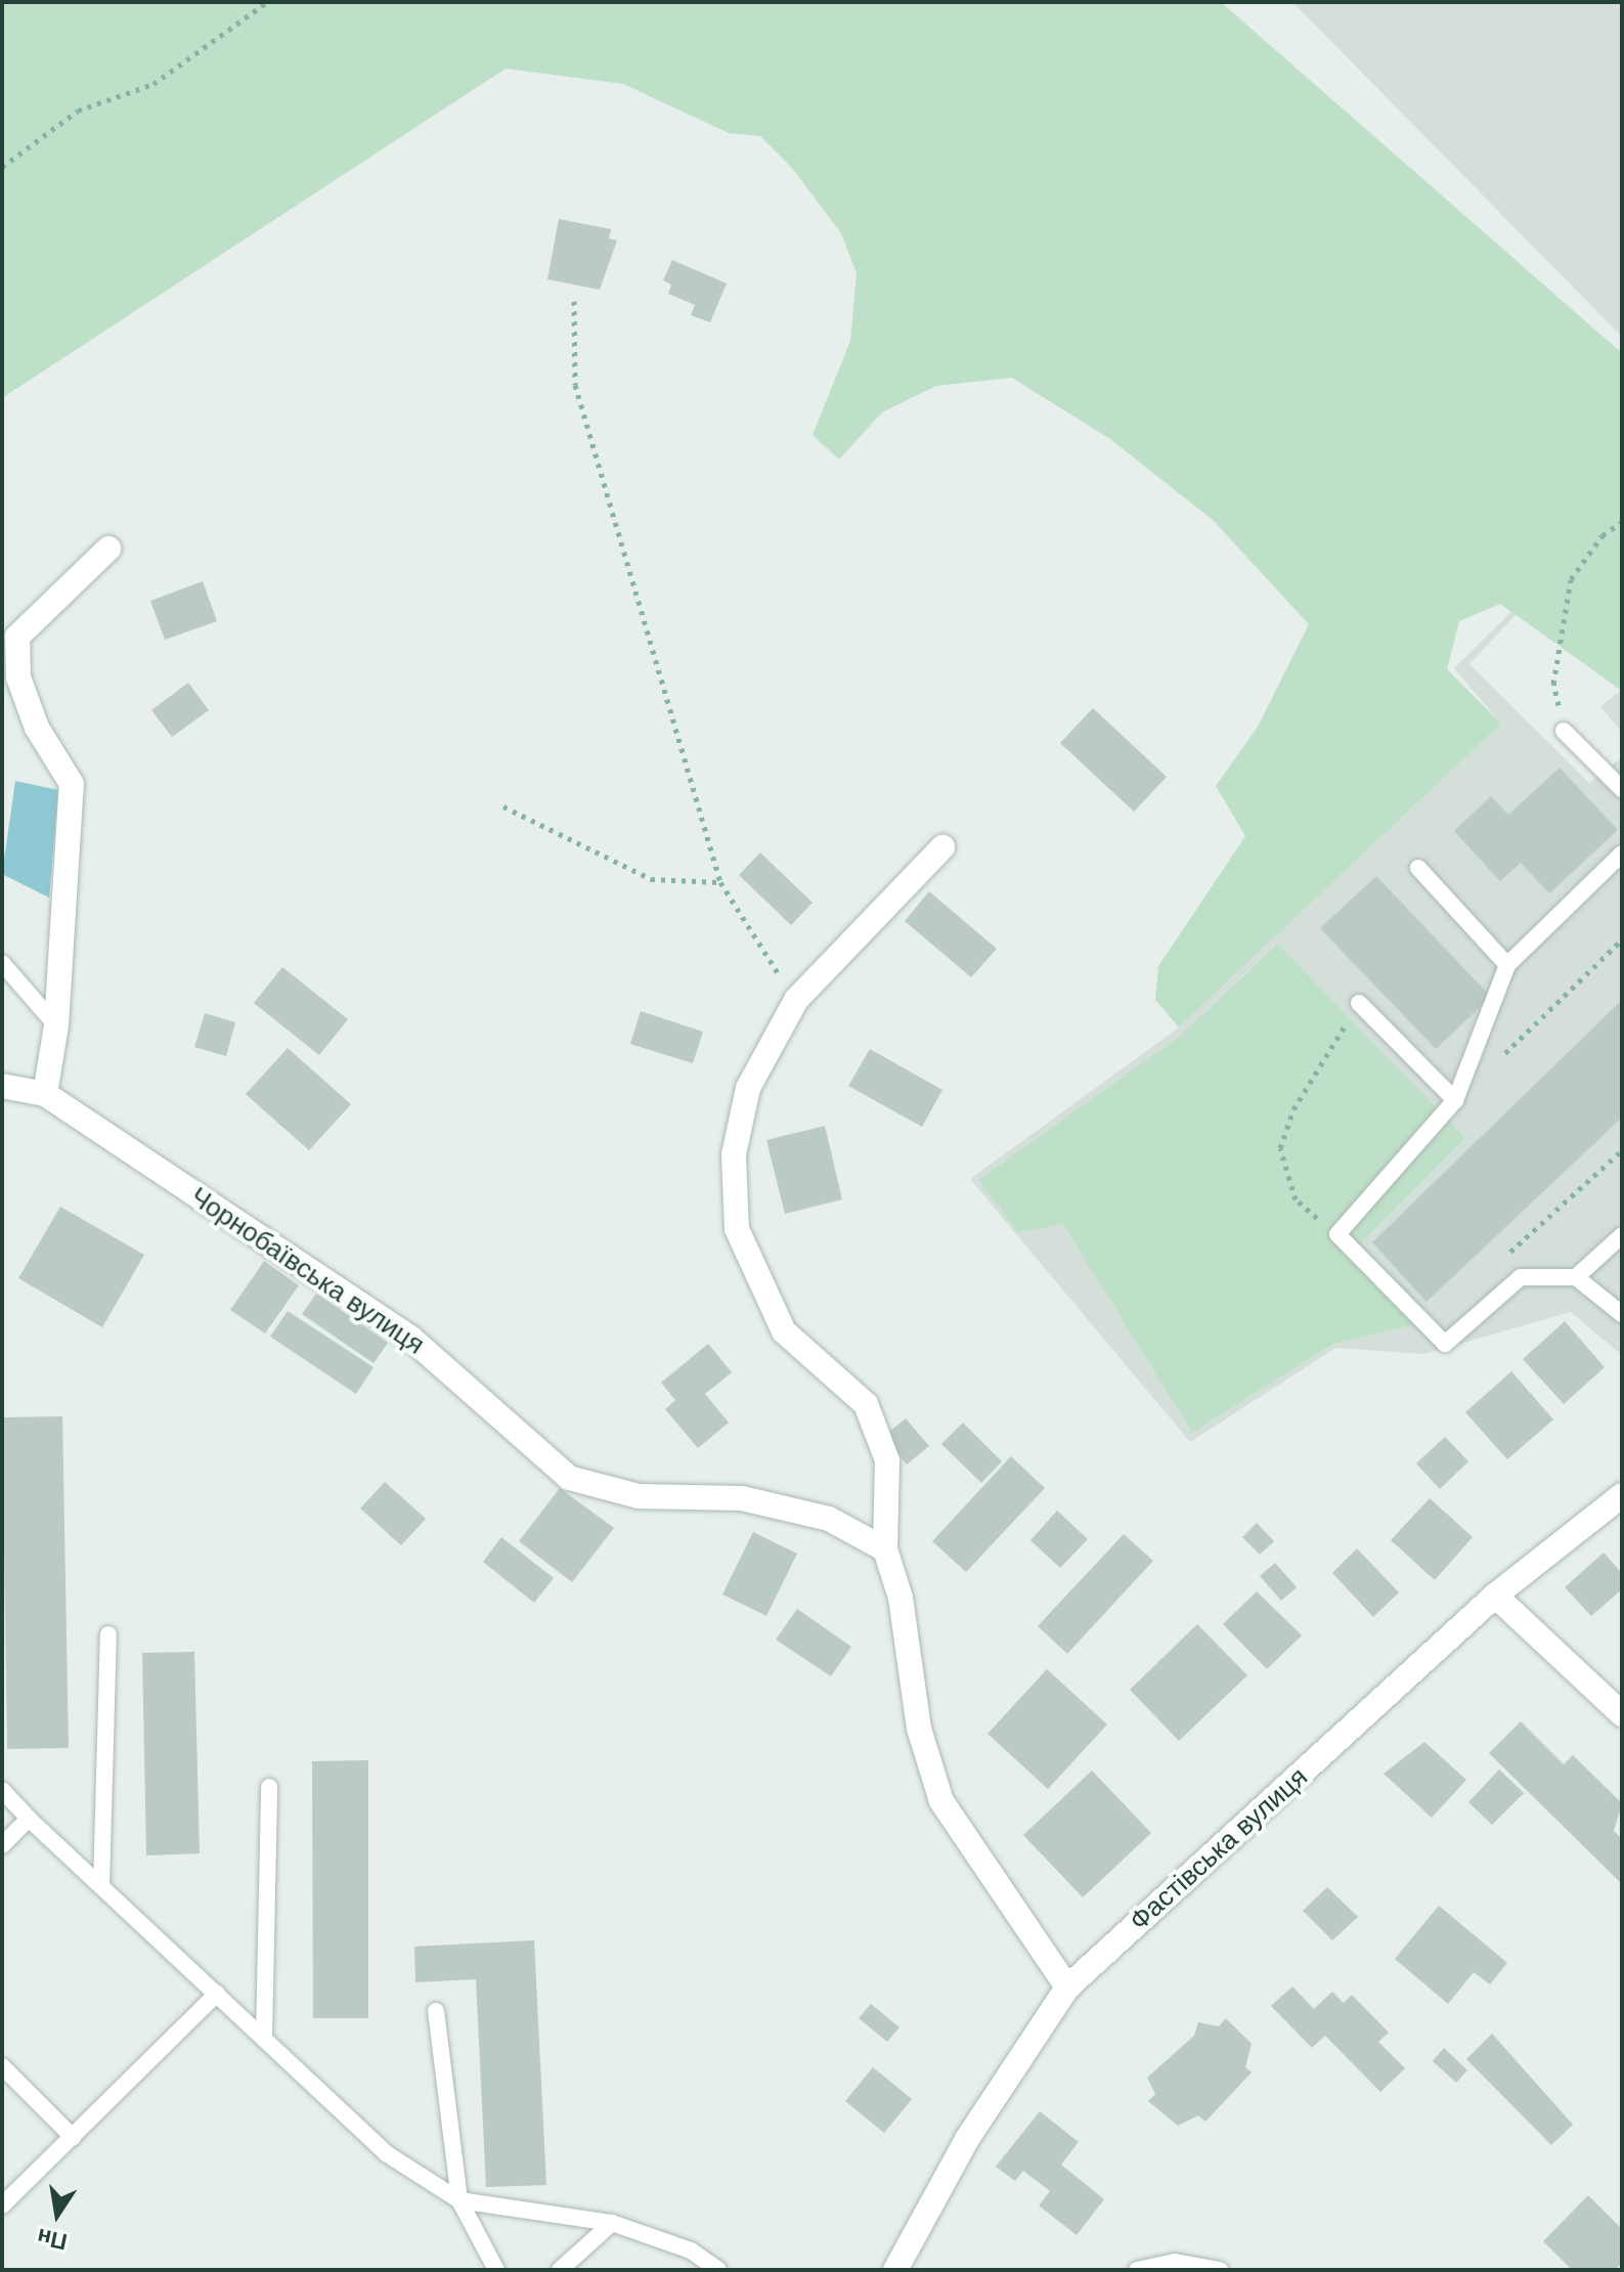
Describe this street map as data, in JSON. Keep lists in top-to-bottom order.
{
  "streets": {
    "street": ["Чорнобаївська вулиця", "Фастівська вулиця"]
  },
  "north": "bottom"
}
